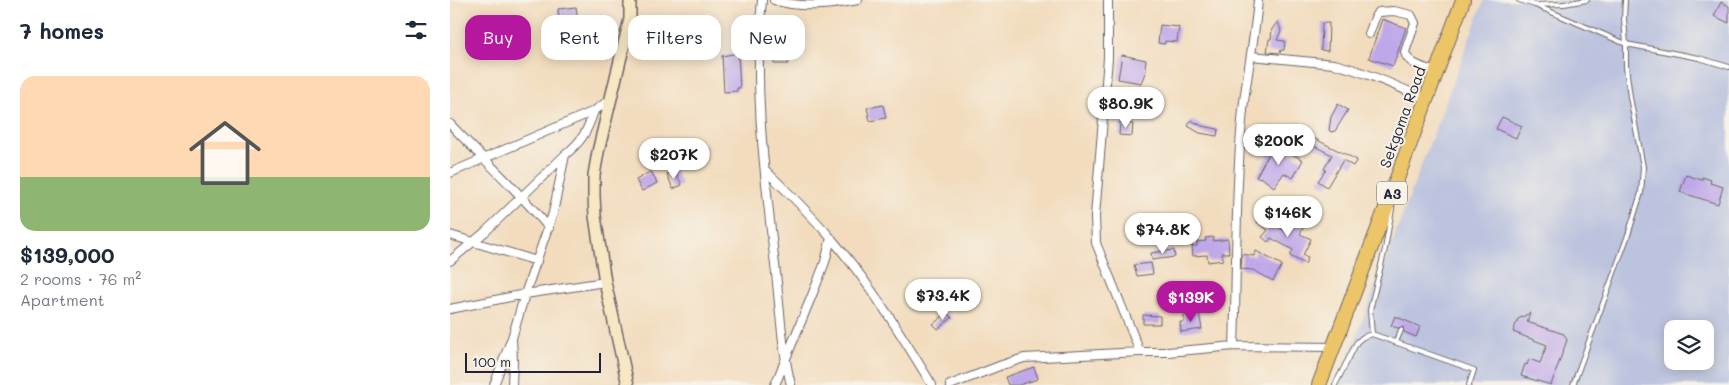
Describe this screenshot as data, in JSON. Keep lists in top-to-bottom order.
{
  "streets": {
    "highway": ["Sekgoma Road", "A3"]
  },
  "scale_bar": "100 m",
  "page": {
    "heading": "7 homes",
    "chip": [
      "Buy",
      "Rent",
      "Filters",
      "New"
    ],
    "list": [
      {
        "name": "$139,000",
        "note": "2 rooms · 76 m² · Apartment"
      }
    ],
    "price": [
      "$80.9K",
      "$200K",
      "$207K",
      "$146K",
      "$74.8K",
      "$73.4K",
      "$139K"
    ],
    "scale": "100 m"
  }
}
